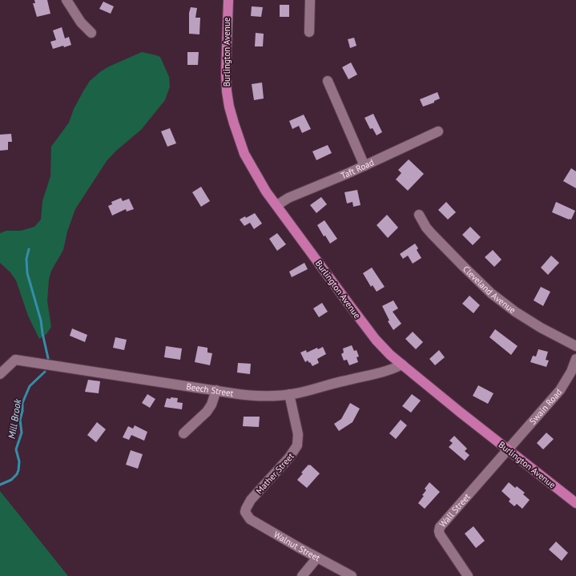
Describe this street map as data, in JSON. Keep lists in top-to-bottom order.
{
  "streets": {
    "main road": ["Burlington Avenue"],
    "street": [
      "Taft Road",
      "Cleveland Avenue",
      "Beech Street",
      "Swain Road",
      "Mather Street",
      "Wall Street",
      "Walnut Street"
    ]
  },
  "crossings": [
    ["Burlington Avenue", "Taft Road"],
    ["Burlington Avenue", "Beech Street"],
    ["Burlington Avenue", "Swain Road"],
    ["Burlington Avenue", "Wall Street"],
    ["Beech Street", "Mather Street"],
    ["Swain Road", "Wall Street"],
    ["Mather Street", "Walnut Street"]
  ],
  "water": ["Mill Brook"]
}
